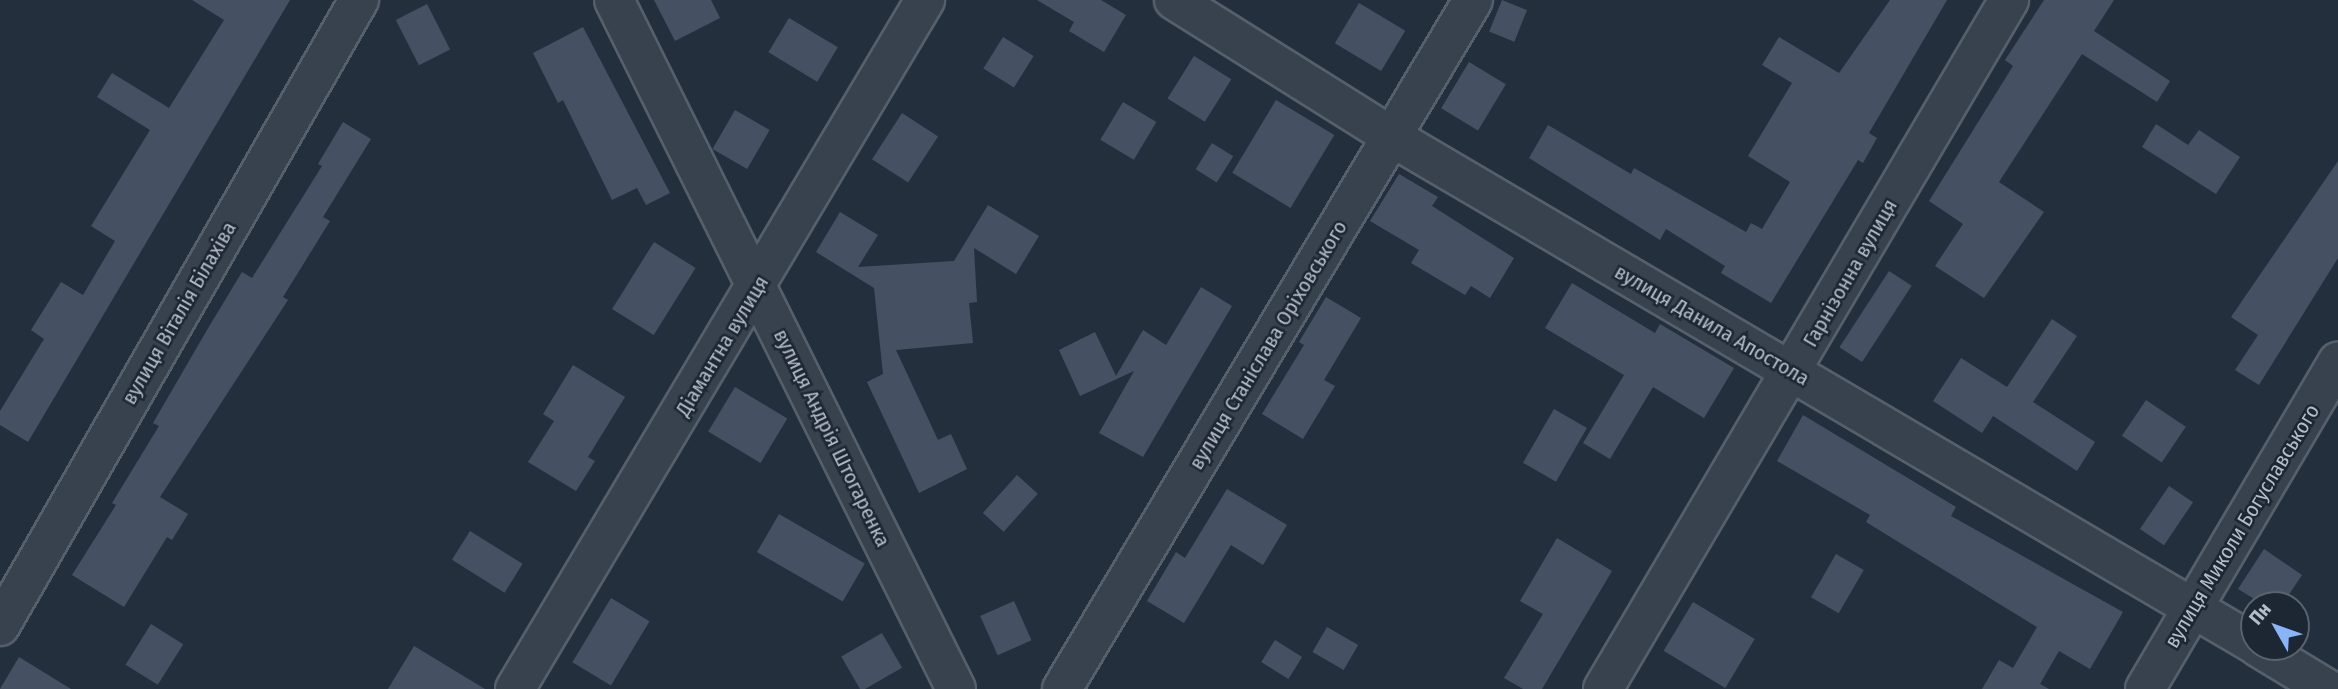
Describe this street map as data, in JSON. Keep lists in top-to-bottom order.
{
  "streets": {
    "street": [
      "Гарнізонна вулиця",
      "вулиця Віталія Білахіва",
      "вулиця Данила Апостола",
      "вулиця Станіслава Оріховського",
      "Діамантна вулиця",
      "вулиця Андрія Штогаренка",
      "вулиця Миколи Богуславського"
    ]
  },
  "crossings": [
    ["Гарнізонна вулиця", "вулиця Данила Апостола"],
    ["вулиця Данила Апостола", "вулиця Станіслава Оріховського"],
    ["вулиця Данила Апостола", "вулиця Миколи Богуславського"],
    ["Діамантна вулиця", "вулиця Андрія Штогаренка"]
  ],
  "north": "top left"
}
